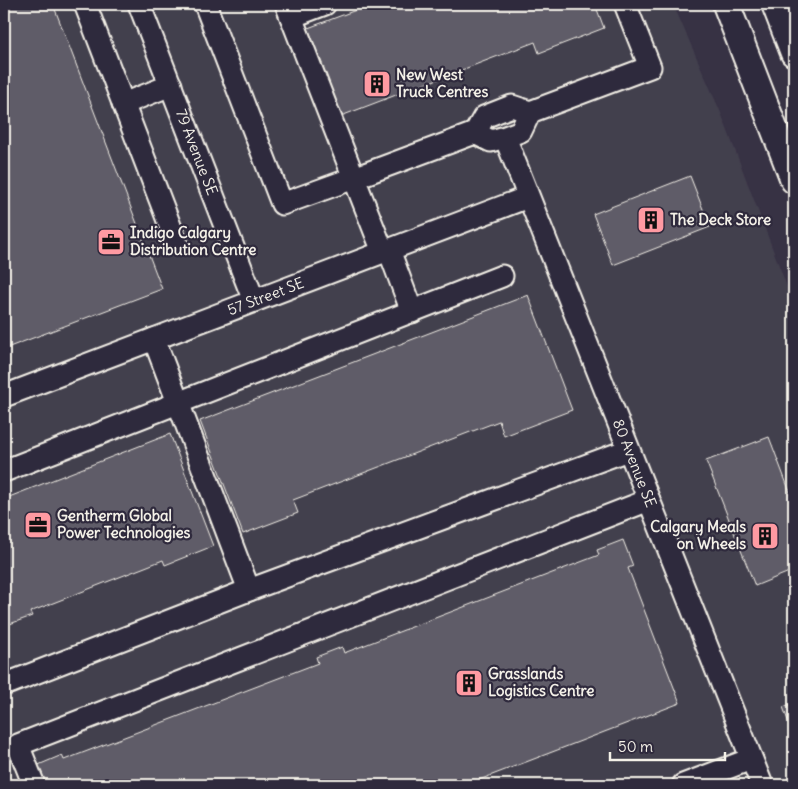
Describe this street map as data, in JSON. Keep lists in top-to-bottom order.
{
  "streets": {
    "street": ["79 Avenue SE", "57 Street SE", "80 Avenue SE"]
  },
  "crossings": [
    ["79 Avenue SE", "57 Street SE"],
    ["57 Street SE", "80 Avenue SE"]
  ],
  "places": {
    "building": [
      "New West Truck Centres",
      "The Deck Store",
      "Calgary Meals on Wheels",
      "Grasslands Logistics Centre"
    ],
    "office": ["Indigo Calgary Distribution Centre", "Gentherm Global Power Technologies"]
  },
  "scale_bar": "50 m"
}
